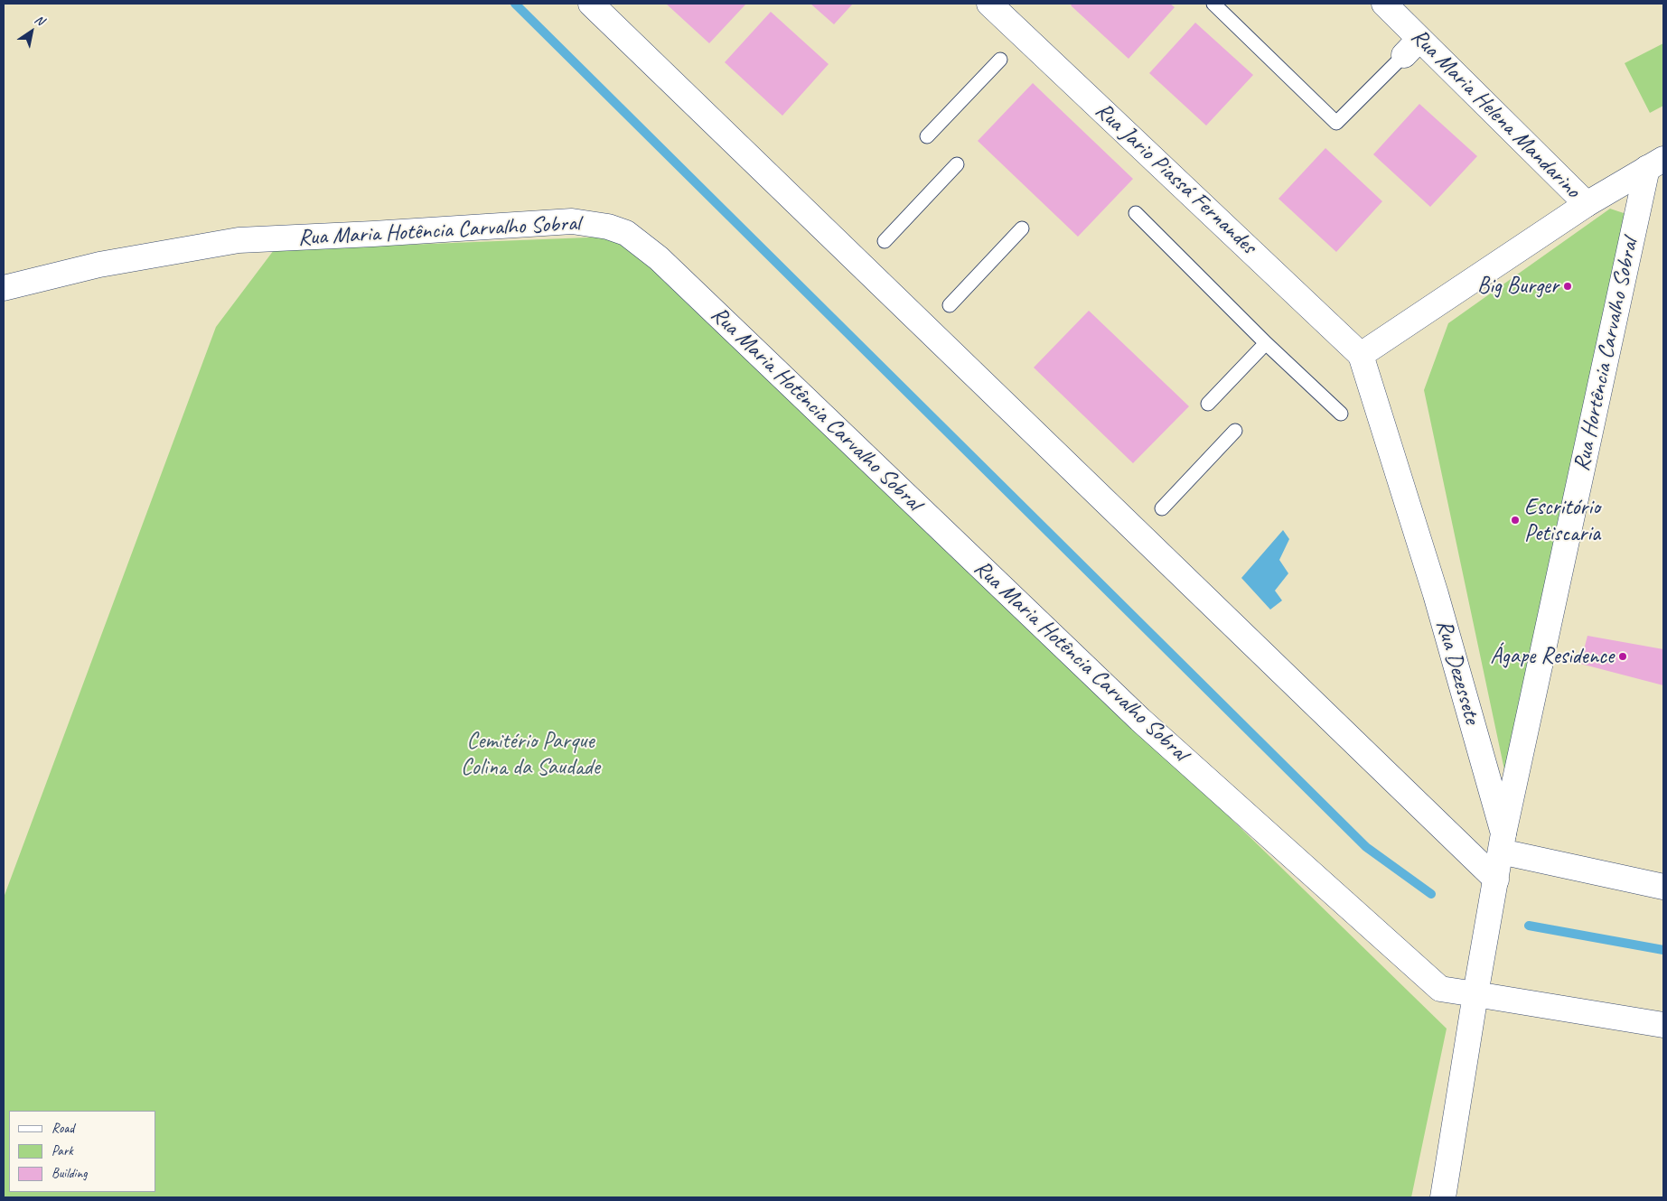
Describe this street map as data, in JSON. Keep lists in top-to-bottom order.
{
  "streets": {
    "street": [
      "Rua Maria Helena Mandarino",
      "Rua Jario Piassá Fernandes",
      "Rua Maria Hotência Carvalho Sobral",
      "Rua Hortência Carvalho Sobral",
      "Rua Dezessete"
    ]
  },
  "crossings": [
    ["Rua Jario Piassá Fernandes", "Rua Dezessete"],
    ["Rua Maria Hotência Carvalho Sobral", "Rua Dezessete"],
    ["Rua Hortência Carvalho Sobral", "Rua Dezessete"]
  ],
  "parks": ["Cemitério Parque Colina da Saudade"],
  "places": ["Big Burger", "Escritório Petiscaria", "Ágape Residence"],
  "legend": ["Road", "Park", "Building"],
  "north": "top right"
}
